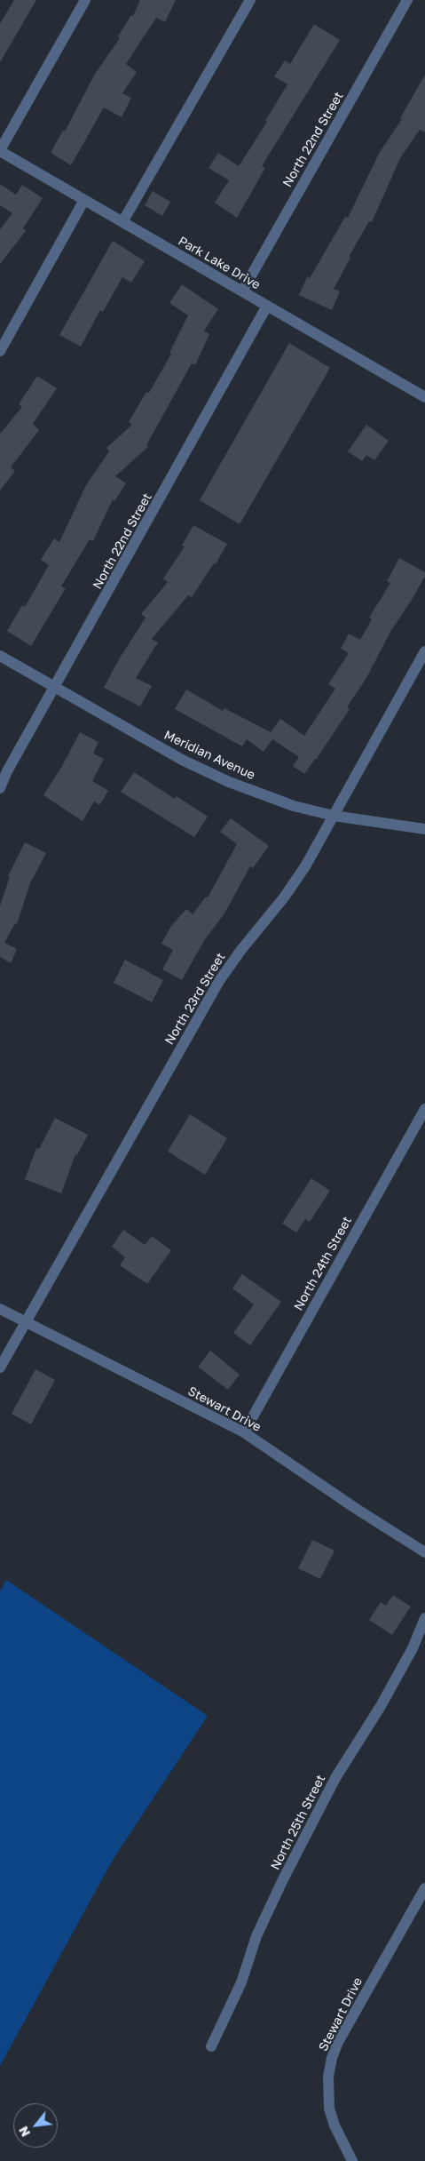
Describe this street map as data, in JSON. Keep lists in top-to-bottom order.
{
  "streets": {
    "street": [
      "North 22nd Street",
      "Park Lake Drive",
      "Meridian Avenue",
      "North 23rd Street",
      "North 24th Street",
      "Stewart Drive",
      "North 25th Street"
    ]
  },
  "crossings": [
    ["North 22nd Street", "Park Lake Drive"],
    ["North 22nd Street", "Meridian Avenue"],
    ["Meridian Avenue", "North 23rd Street"],
    ["North 23rd Street", "Stewart Drive"],
    ["North 24th Street", "Stewart Drive"]
  ],
  "north": "bottom left"
}
